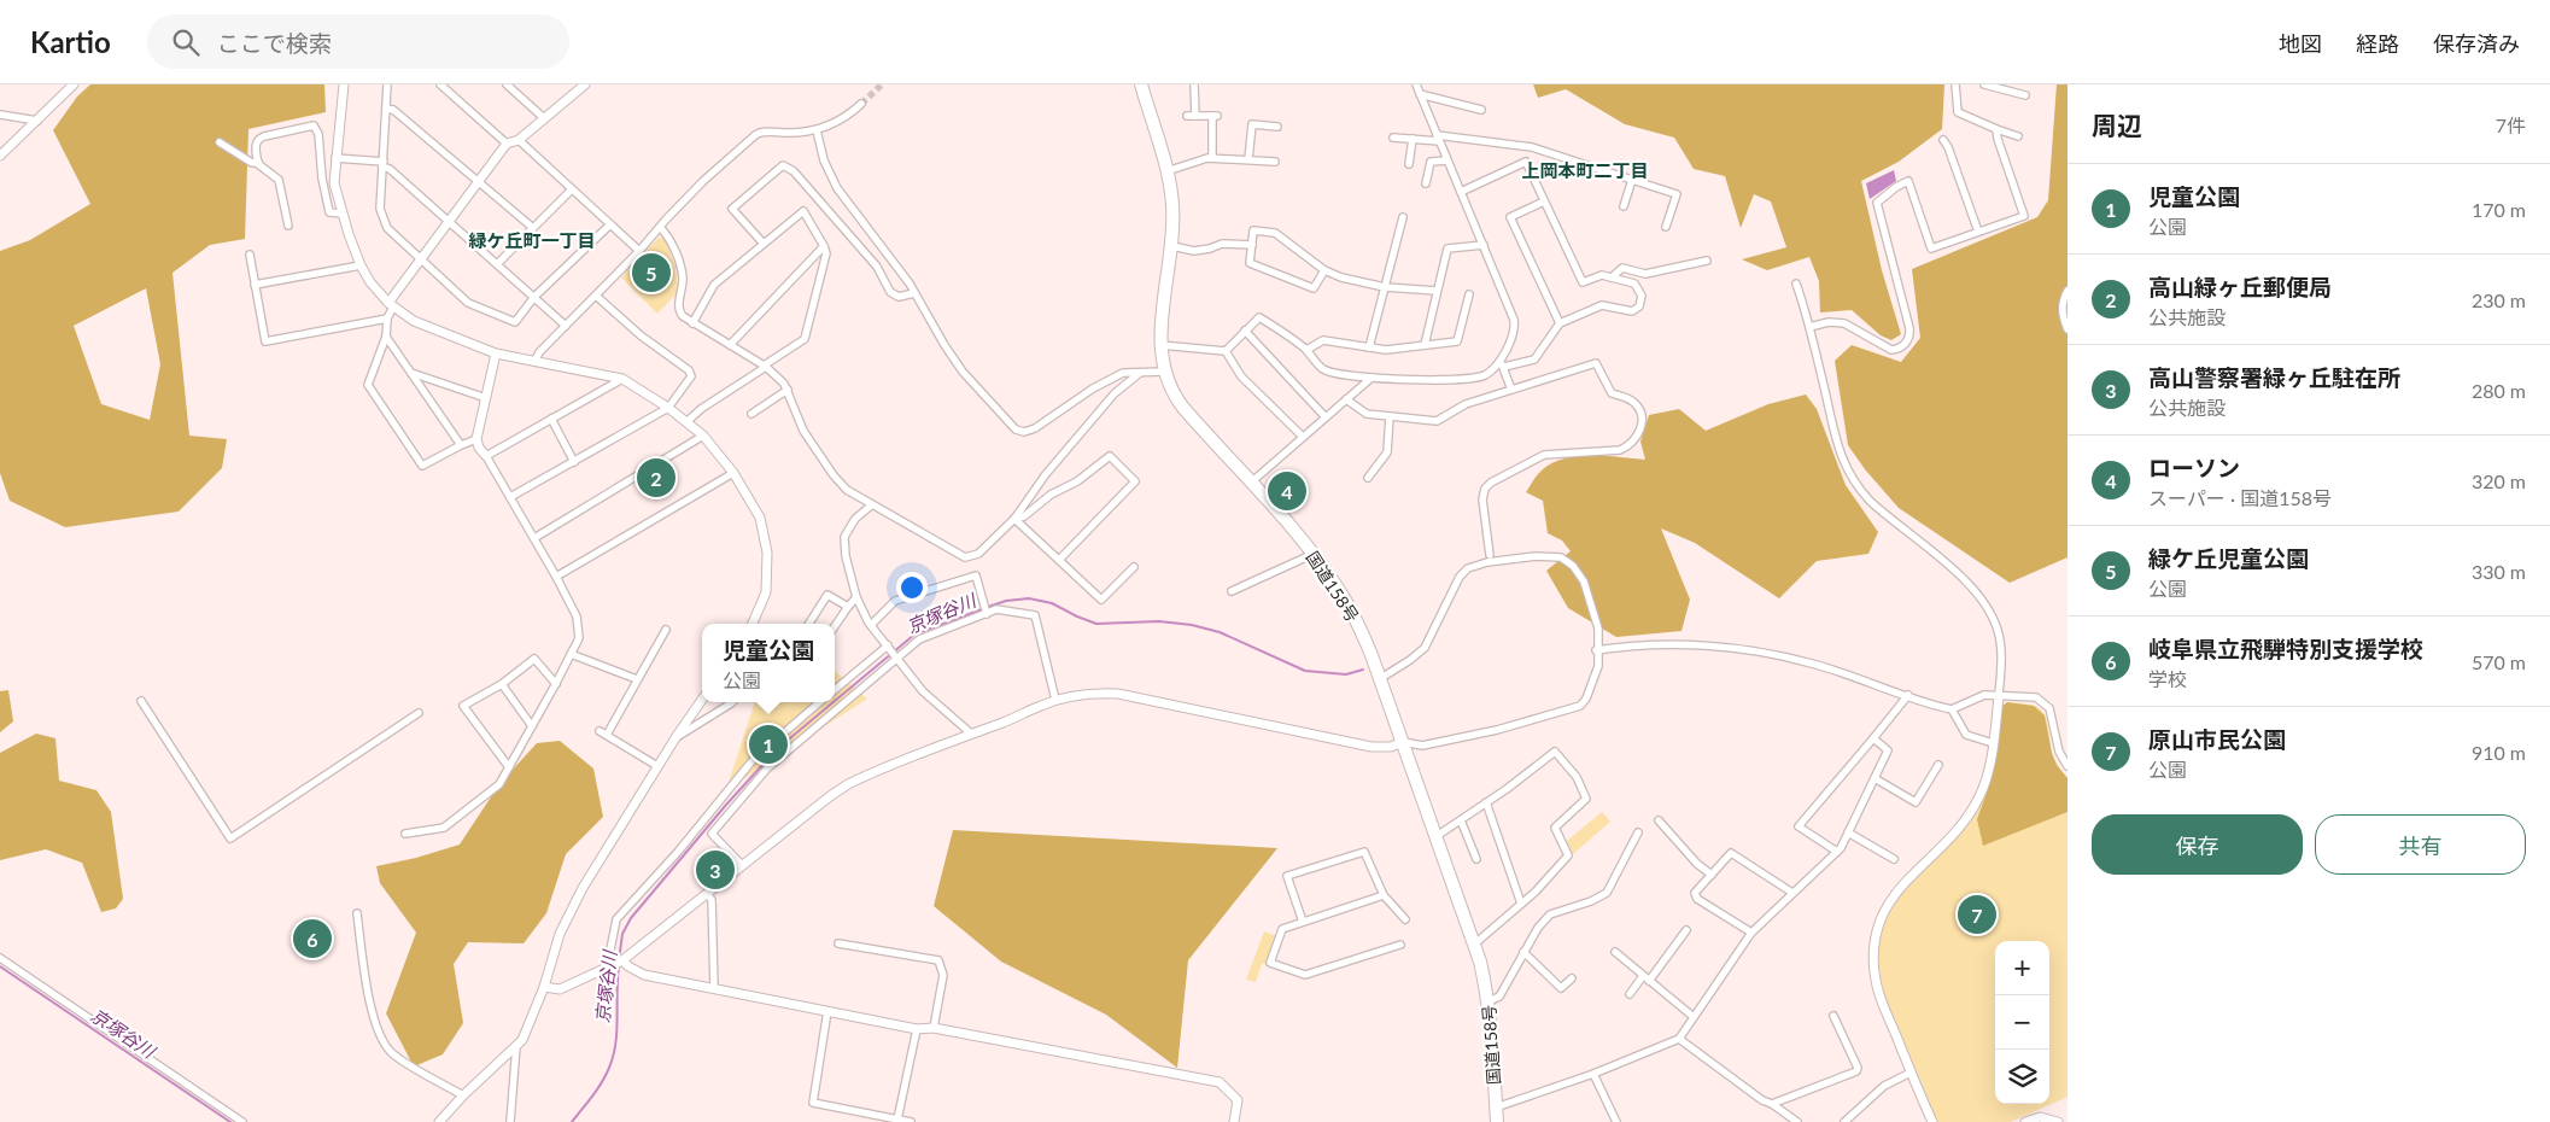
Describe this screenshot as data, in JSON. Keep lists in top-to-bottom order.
{
  "streets": {
    "highway": ["国道158号"]
  },
  "districts": ["上岡本町二丁目", "緑ケ丘町一丁目"],
  "water": ["京塚谷川"],
  "page": {
    "header": "Kartio",
    "search": "ここで検索",
    "nav": ["地図", "経路", "保存済み"],
    "heading": ["周辺", "7件"],
    "list": [
      {
        "mark": "1",
        "name": "児童公園",
        "note": "公園",
        "value": "170 m"
      },
      {
        "mark": "2",
        "name": "高山緑ヶ丘郵便局",
        "note": "公共施設",
        "value": "230 m"
      },
      {
        "mark": "3",
        "name": "高山警察署緑ヶ丘駐在所",
        "note": "公共施設",
        "value": "280 m"
      },
      {
        "mark": "4",
        "name": "ローソン",
        "note": "スーパー · 国道158号",
        "value": "320 m"
      },
      {
        "mark": "5",
        "name": "緑ケ丘児童公園",
        "note": "公園",
        "value": "330 m"
      },
      {
        "mark": "6",
        "name": "岐阜県立飛騨特別支援学校",
        "note": "学校",
        "value": "570 m"
      },
      {
        "mark": "7",
        "name": "原山市民公園",
        "note": "公園",
        "value": "910 m"
      }
    ],
    "pins": [
      "5",
      "2",
      "4",
      "1",
      "3",
      "7",
      "6"
    ],
    "popup": ["児童公園", "公園"],
    "buttons": ["保存", "共有"],
    "map_buttons": ["+", "−"]
  }
}
